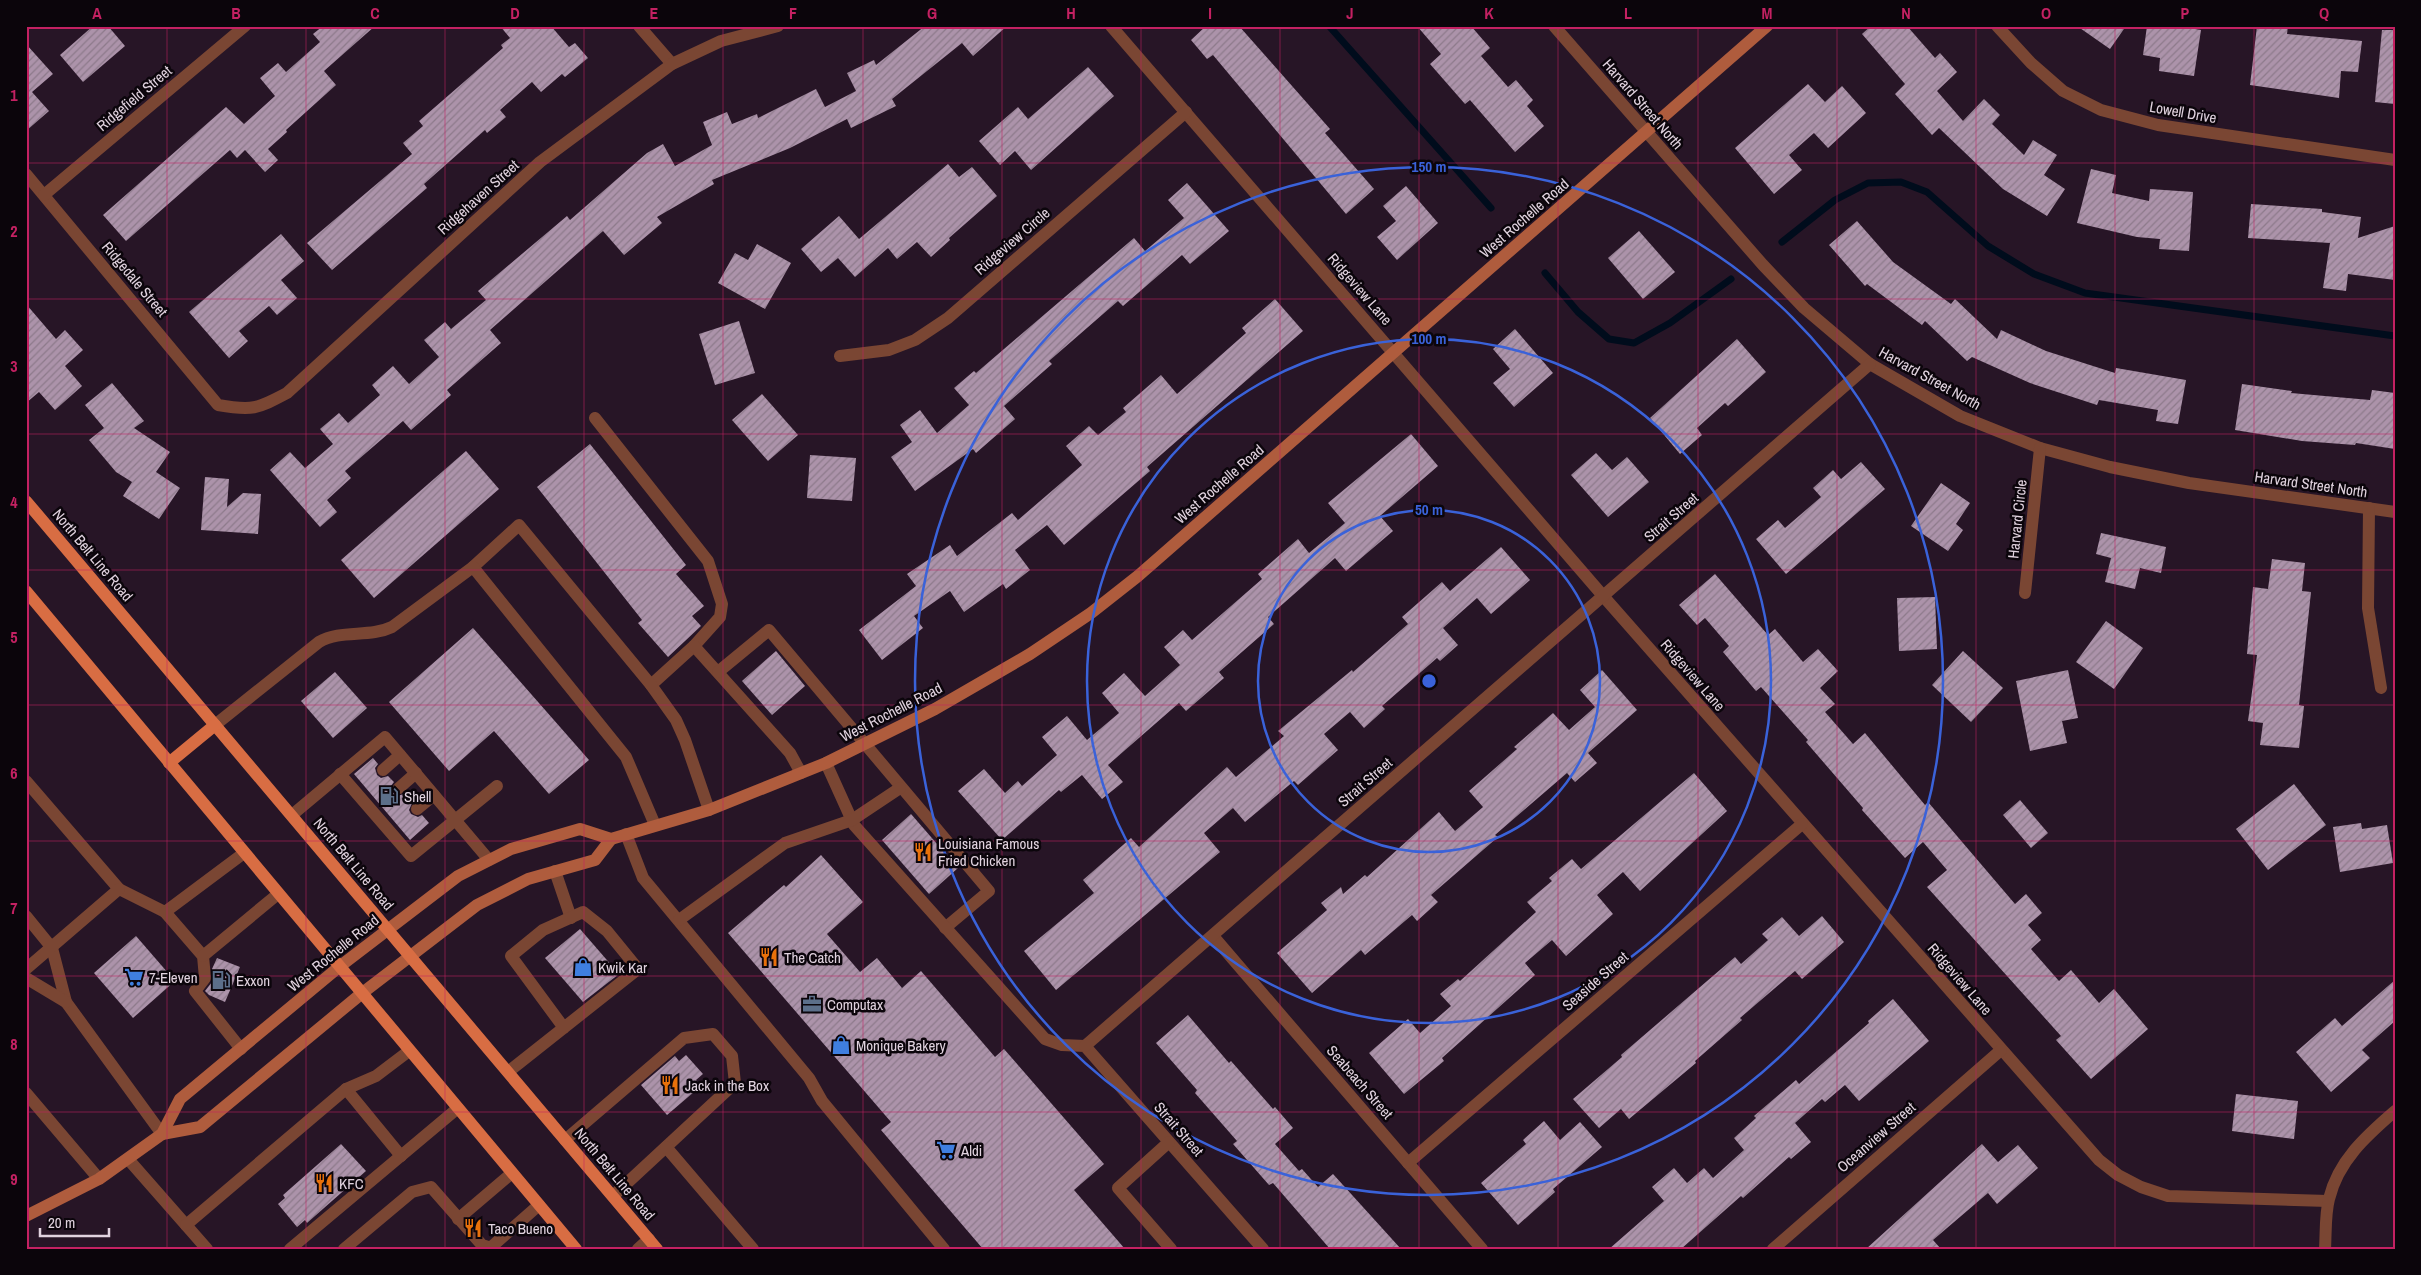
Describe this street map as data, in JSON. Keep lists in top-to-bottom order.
{
  "streets": {
    "main road": ["North Belt Line Road"],
    "street": [
      "Ridgefield Street",
      "Harvard Street North",
      "Lowell Drive",
      "Ridgehaven Street",
      "West Rochelle Road",
      "Ridgeview Circle",
      "Ridgedale Street",
      "Ridgeview Lane",
      "Strait Street",
      "Harvard Circle",
      "Seaside Street",
      "Seabeach Street",
      "Oceanview Street"
    ]
  },
  "crossings": [
    ["Ridgefield Street", "Ridgedale Street"],
    ["Harvard Street North", "West Rochelle Road"],
    ["Harvard Street North", "Strait Street"],
    ["Harvard Street North", "Harvard Circle"],
    ["Ridgehaven Street", "Ridgedale Street"],
    ["West Rochelle Road", "Ridgeview Lane"],
    ["West Rochelle Road", "North Belt Line Road"],
    ["Ridgeview Circle", "Ridgeview Lane"],
    ["Ridgeview Lane", "Strait Street"],
    ["Ridgeview Lane", "Seaside Street"],
    ["Ridgeview Lane", "Oceanview Street"],
    ["Strait Street", "Seabeach Street"],
    ["Seaside Street", "Seabeach Street"]
  ],
  "places": {
    "fuel station": ["Shell", "Exxon"],
    "restaurant": [
      "Louisiana Famous Fried Chicken",
      "The Catch",
      "Jack in the Box",
      "KFC",
      "Taco Bueno"
    ],
    "shop": ["Kwik Kar", "Monique Bakery"],
    "supermarket": ["7-Eleven", "Aldi"],
    "office": ["Computax"]
  },
  "scale_bar": "20 m",
  "grid": {
    "columns": [
      "A",
      "B",
      "C",
      "D",
      "E",
      "F",
      "G",
      "H",
      "I",
      "J",
      "K",
      "L",
      "M",
      "N",
      "O",
      "P",
      "Q"
    ],
    "rows": [
      "1",
      "2",
      "3",
      "4",
      "5",
      "6",
      "7",
      "8",
      "9"
    ]
  },
  "rings": ["150 m", "100 m", "50 m"]
}
